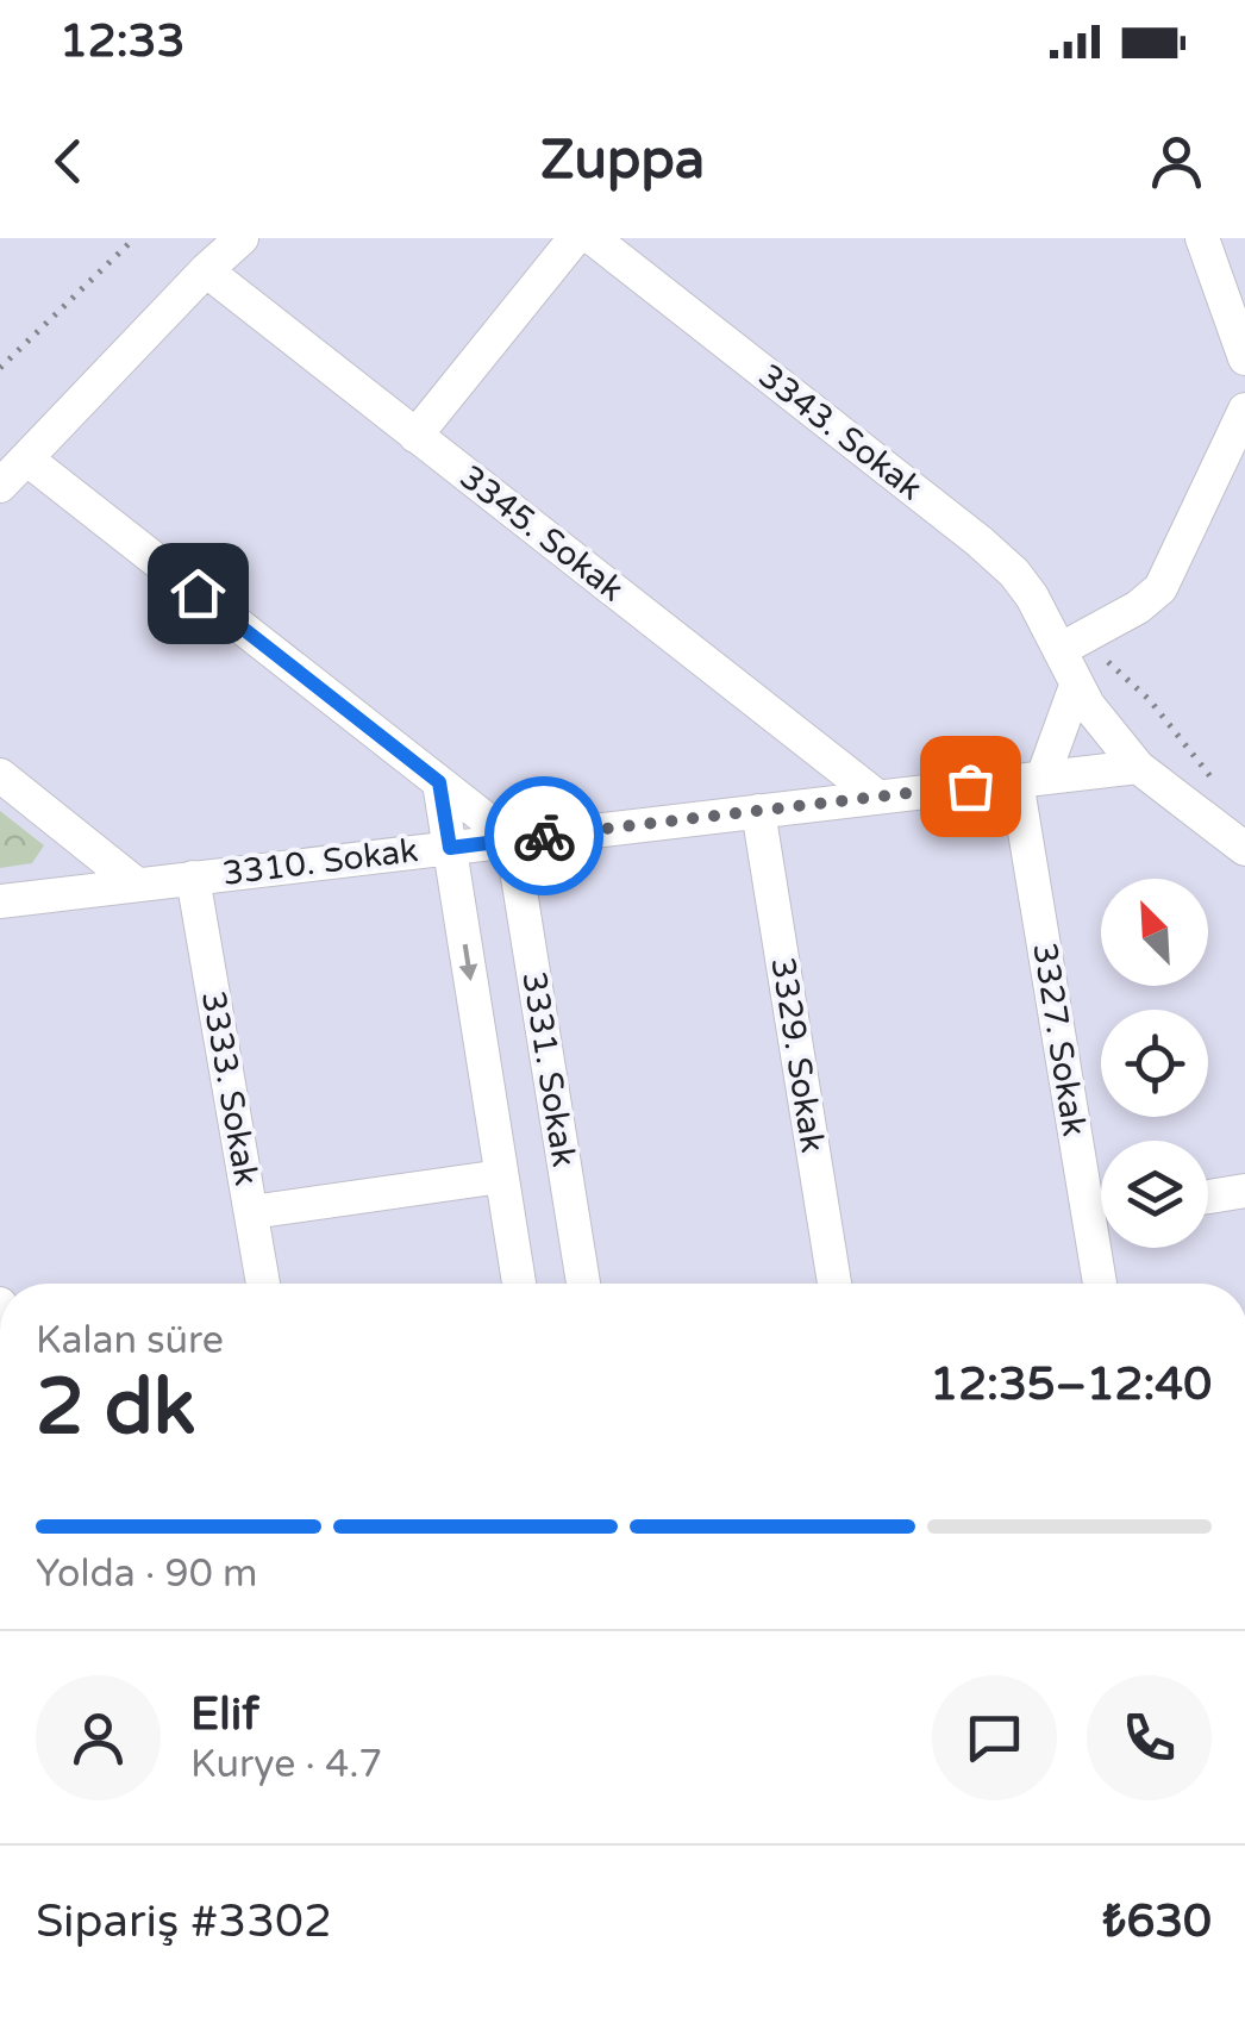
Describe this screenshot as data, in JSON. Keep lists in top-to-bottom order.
{
  "streets": {
    "street": [
      "3343. Sokak",
      "3345. Sokak",
      "3310. Sokak",
      "3327. Sokak",
      "3329. Sokak",
      "3331. Sokak",
      "3333. Sokak"
    ]
  },
  "crossings": [
    ["3343. Sokak", "3310. Sokak"],
    ["3345. Sokak", "3310. Sokak"],
    ["3310. Sokak", "3327. Sokak"],
    ["3310. Sokak", "3329. Sokak"],
    ["3310. Sokak", "3331. Sokak"],
    ["3310. Sokak", "3333. Sokak"]
  ],
  "north": "top left",
  "page": {
    "status": "12:33",
    "header": "Zuppa",
    "heading": ["2 dk", "Kalan süre", "12:35–12:40"],
    "panel": [
      "Elif",
      "Kurye · 4.7",
      "Sipariş #3302",
      "₺630"
    ],
    "bar": "Yolda · 90 m"
  }
}
